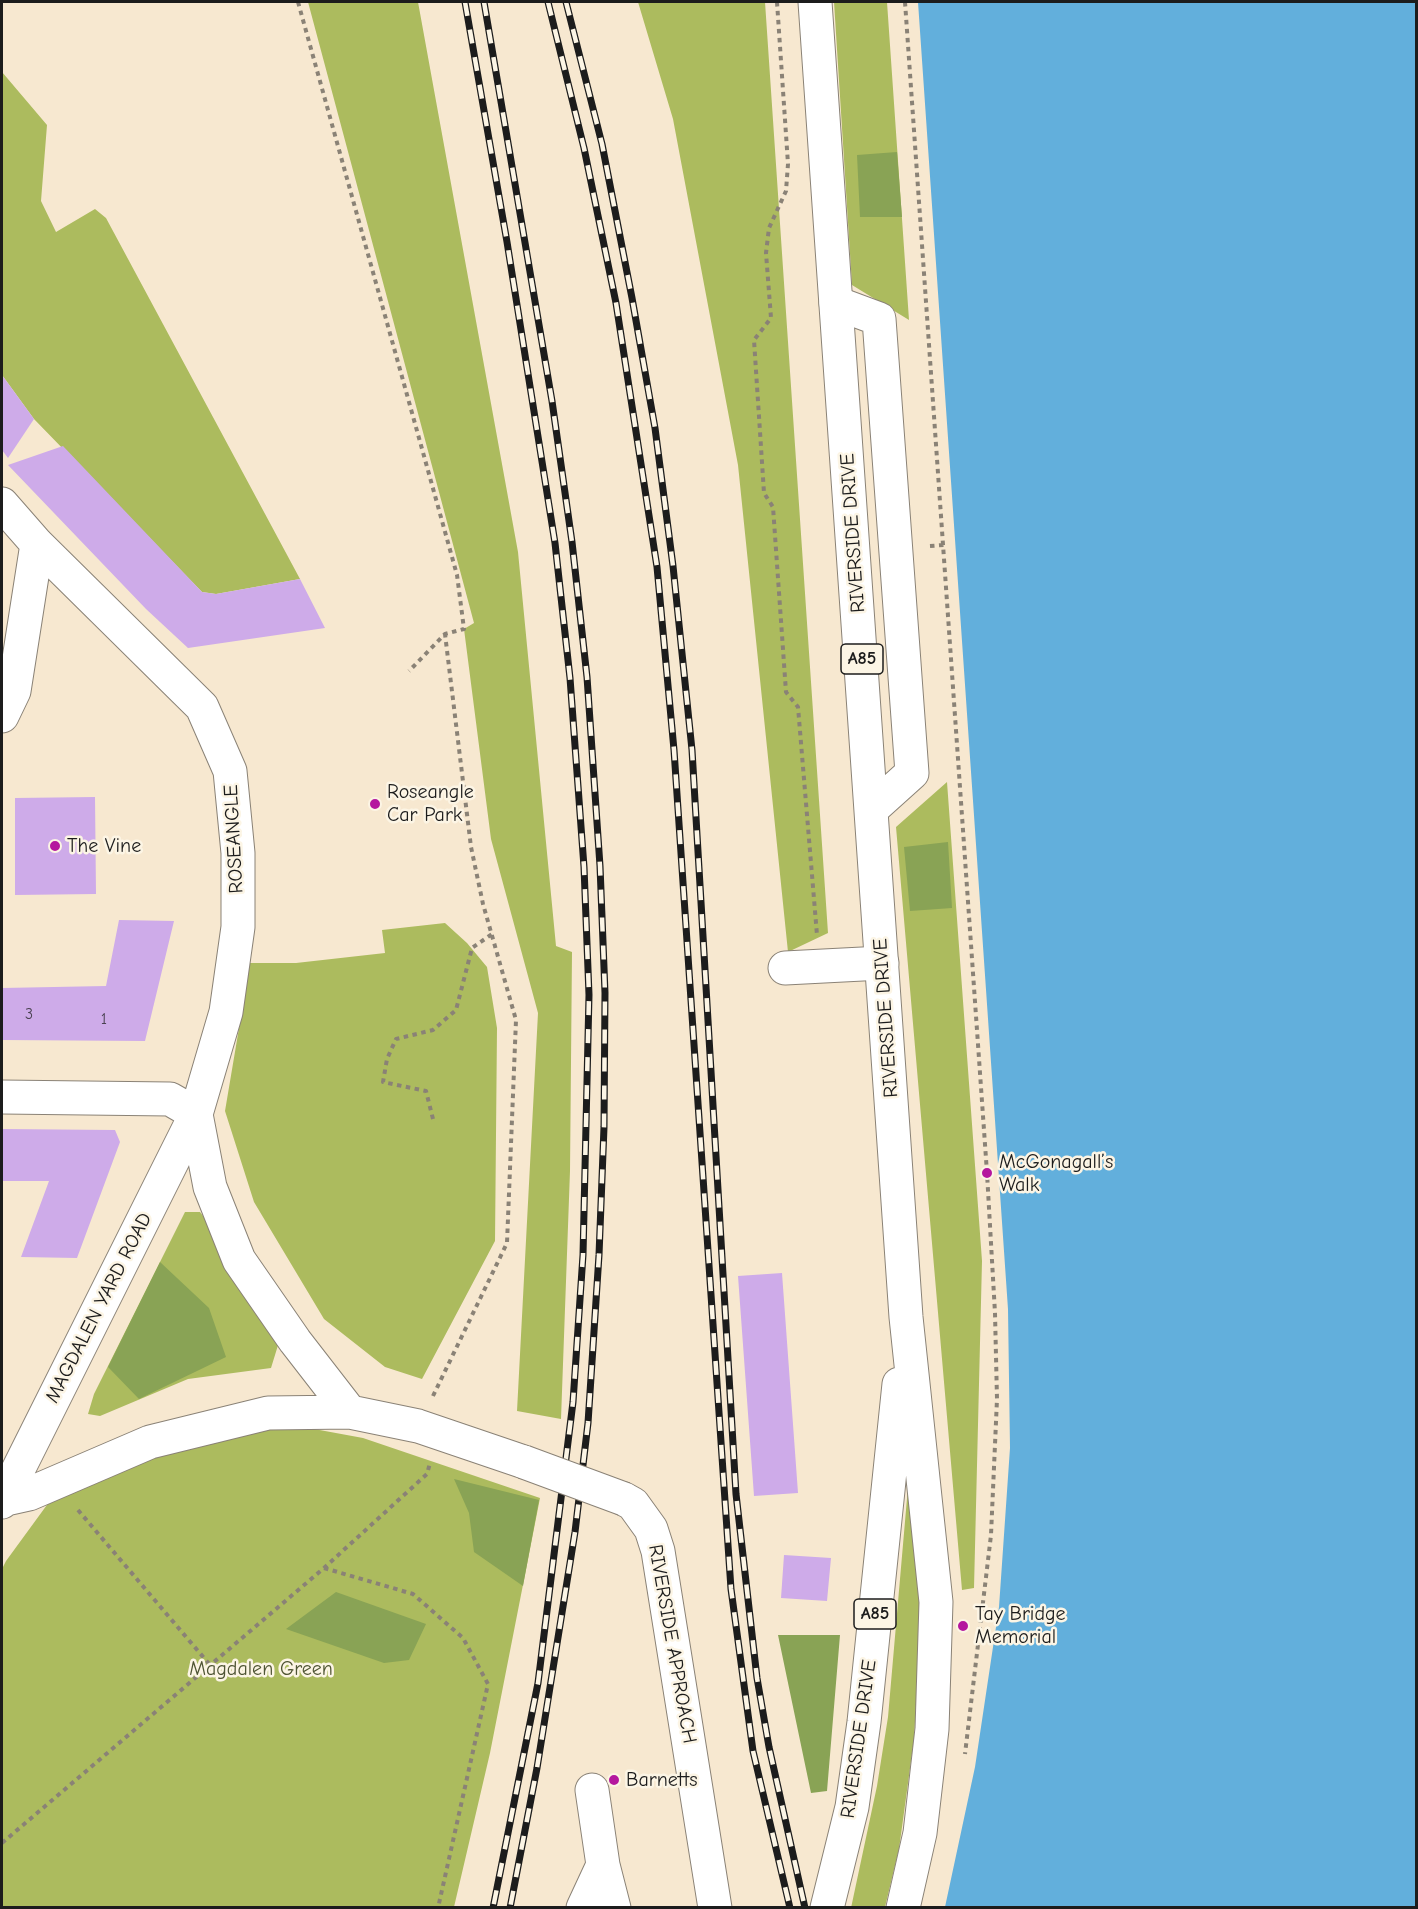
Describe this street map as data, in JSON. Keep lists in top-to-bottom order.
{
  "streets": {
    "street": [
      "RIVERSIDE DRIVE",
      "A85",
      "ROSEANGLE",
      "MAGDALEN YARD ROAD",
      "RIVERSIDE APPROACH"
    ]
  },
  "crossings": [
    ["ROSEANGLE", "MAGDALEN YARD ROAD"],
    ["MAGDALEN YARD ROAD", "RIVERSIDE APPROACH"]
  ],
  "parks": ["Magdalen Green"],
  "places": [
    "Roseangle Car Park",
    "The Vine",
    "McGonagall’s Walk",
    "Tay Bridge Memorial",
    "Barnetts"
  ],
  "house_numbers": ["3", "1"]
}
